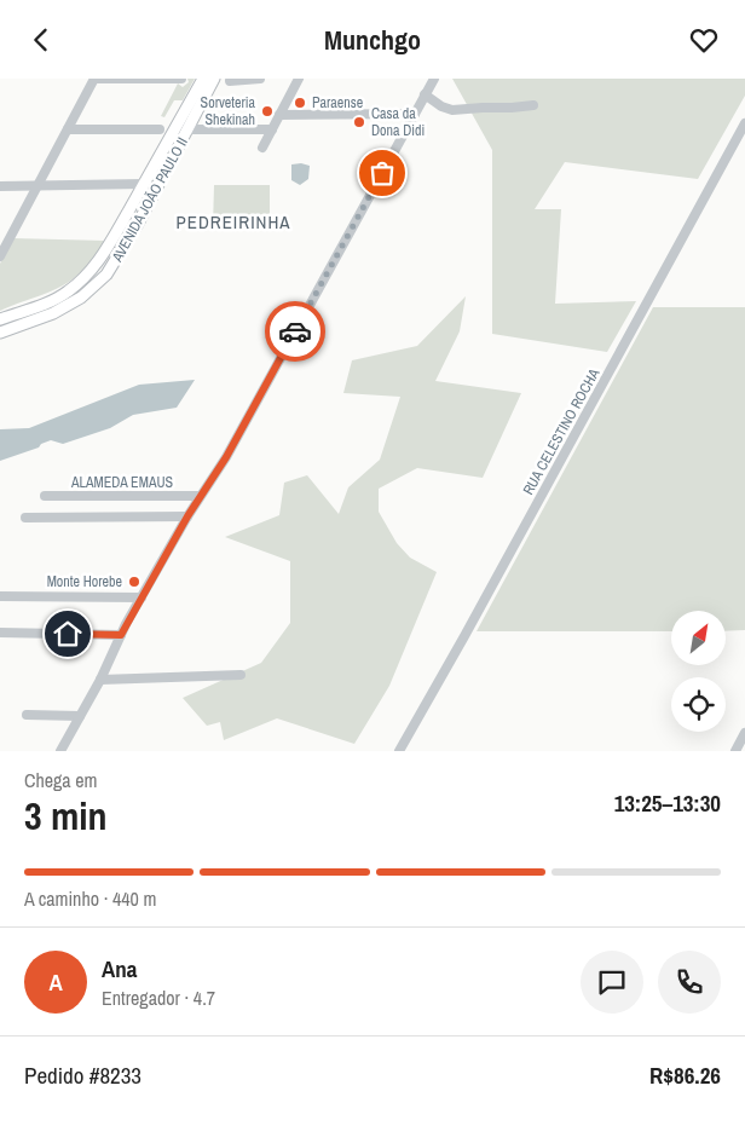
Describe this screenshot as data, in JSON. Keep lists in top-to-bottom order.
{
  "streets": {
    "main road": ["AVENIDA JOÃO PAULO II"],
    "street": ["RUA CELESTINO ROCHA", "ALAMEDA EMAUS"]
  },
  "districts": ["PEDREIRINHA"],
  "places": [
    "Paraense",
    "Sorveteria Shekinah",
    "Casa da Dona Didi",
    "Monte Horebe"
  ],
  "north": "top right",
  "page": {
    "header": "Munchgo",
    "heading": ["3 min", "Chega em", "13:25–13:30"],
    "panel": [
      "Ana",
      "Entregador · 4.7",
      "Pedido #8233",
      "R$86.26"
    ],
    "bar": "A caminho · 440 m",
    "round": "A"
  }
}
